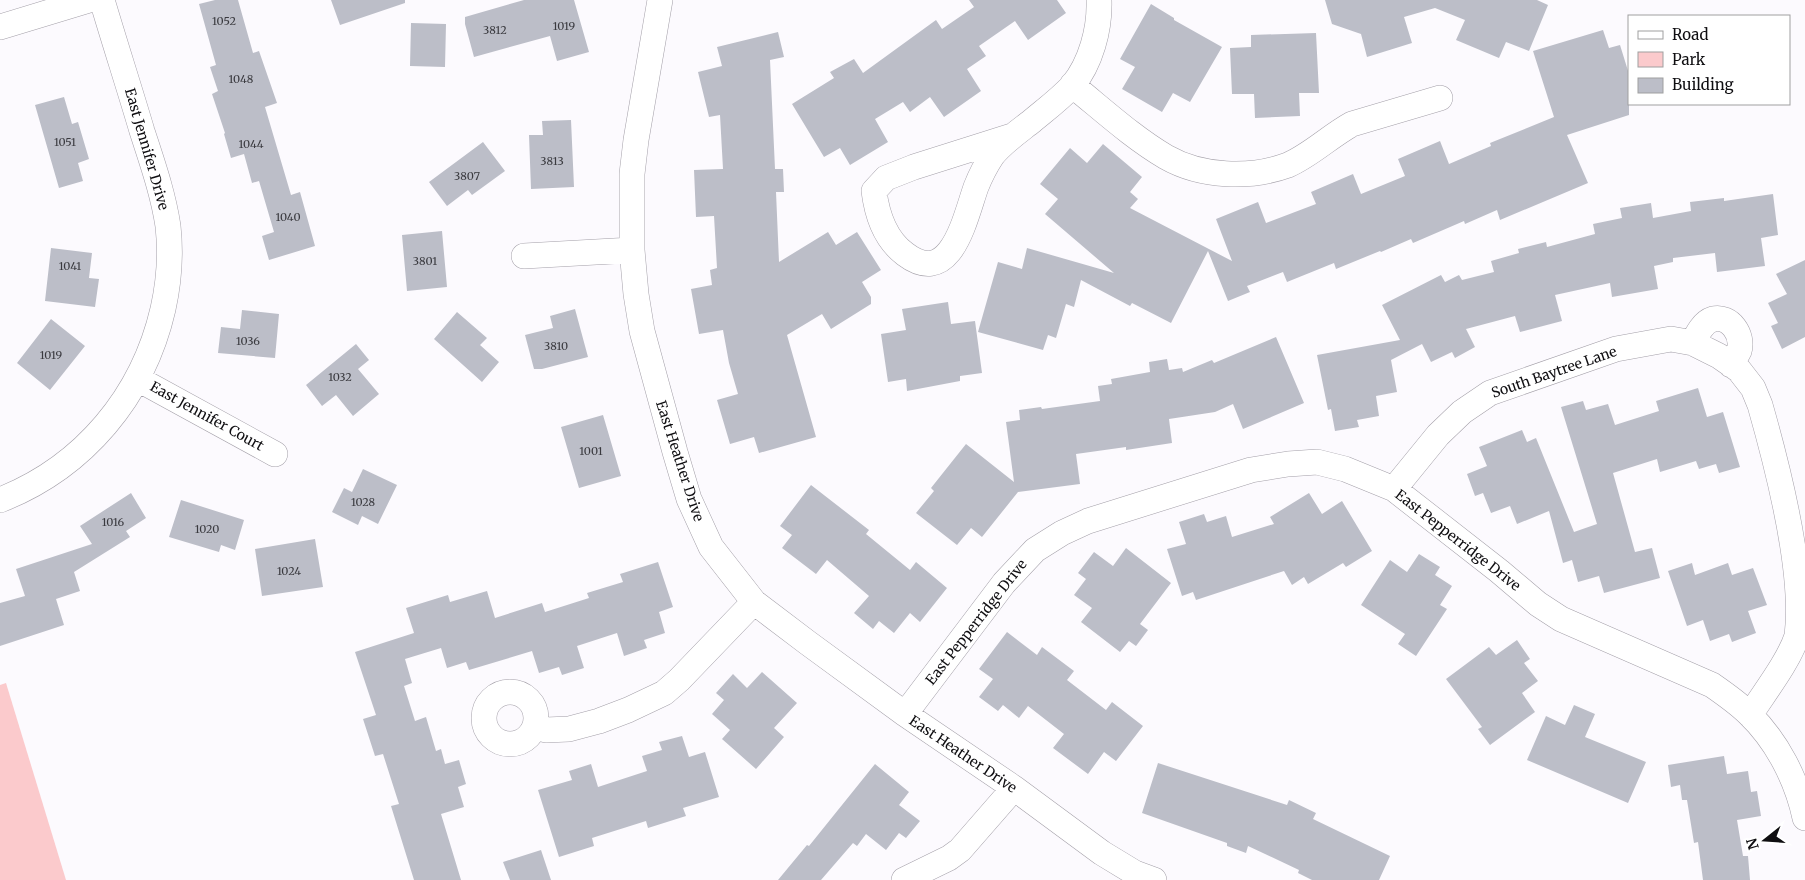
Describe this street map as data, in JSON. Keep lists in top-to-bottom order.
{
  "streets": {
    "street": [
      "East Jennifer Drive",
      "South Baytree Lane",
      "East Jennifer Court",
      "East Heather Drive",
      "East Pepperridge Drive"
    ]
  },
  "crossings": [
    ["East Jennifer Drive", "East Jennifer Court"],
    ["South Baytree Lane", "East Pepperridge Drive"],
    ["East Heather Drive", "East Pepperridge Drive"]
  ],
  "house_numbers": [
    "1052",
    "1019",
    "3812",
    "1048",
    "1051",
    "1044",
    "3813",
    "3807",
    "1040",
    "3801",
    "1041",
    "1036",
    "3810",
    "1019",
    "1032",
    "1001",
    "1028",
    "1016",
    "1020",
    "1024"
  ],
  "legend": ["Road", "Park", "Building"],
  "north": "left"
}
